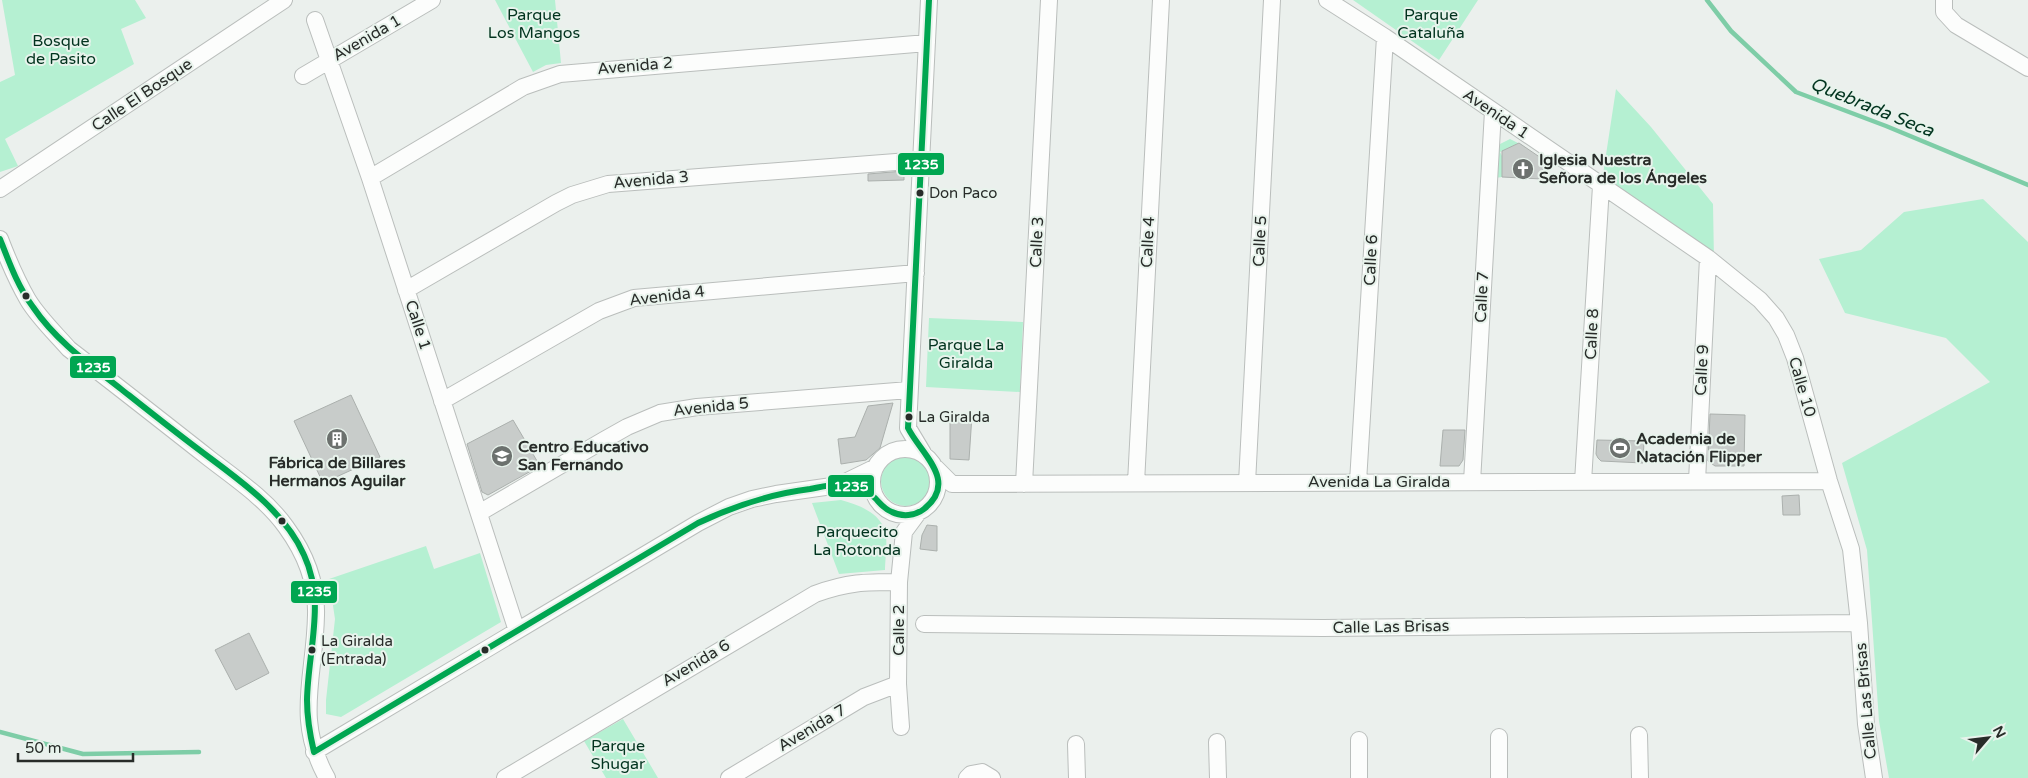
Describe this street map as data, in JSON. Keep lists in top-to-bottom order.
{
  "streets": {
    "street": [
      "Avenida 1",
      "Avenida 2",
      "Calle El Bosque",
      "Avenida 3",
      "Calle 5",
      "Calle 3",
      "Calle 4",
      "Calle 6",
      "Avenida 4",
      "Calle 7",
      "Calle 1",
      "Calle 8",
      "Calle 9",
      "Calle 10",
      "Avenida 5",
      "Avenida La Giralda",
      "Calle Las Brisas",
      "Calle 2",
      "Avenida 6",
      "Avenida 7"
    ]
  },
  "crossings": [
    ["Avenida 1", "Calle 6"],
    ["Avenida 1", "Calle 7"],
    ["Avenida 1", "Calle 1"],
    ["Avenida 1", "Calle 8"],
    ["Avenida 1", "Calle 9"],
    ["Avenida 1", "Calle 10"],
    ["Avenida 2", "Calle 1"],
    ["Avenida 3", "Calle 1"],
    ["Calle 5", "Avenida La Giralda"],
    ["Calle 3", "Avenida La Giralda"],
    ["Calle 4", "Avenida La Giralda"],
    ["Calle 6", "Avenida La Giralda"],
    ["Avenida 4", "Calle 1"],
    ["Calle 7", "Avenida La Giralda"],
    ["Calle 1", "Avenida 5"],
    ["Calle 8", "Avenida La Giralda"],
    ["Calle 9", "Avenida La Giralda"],
    ["Calle 10", "Avenida La Giralda"],
    ["Calle 10", "Calle Las Brisas"],
    ["Avenida La Giralda", "Calle Las Brisas"],
    ["Calle 2", "Avenida 6"],
    ["Calle 2", "Avenida 7"]
  ],
  "water": ["Quebrada Seca"],
  "parks": [
    "Parque Los Mangos",
    "Parque Cataluña",
    "Bosque de Pasito",
    "Parque La Giralda",
    "Parquecito La Rotonda",
    "Parque Shugar"
  ],
  "places": {
    "church": ["Iglesia Nuestra Señora de los Ángeles"],
    "other": ["Don Paco", "La Giralda", "La Giralda (Entrada)"],
    "building": ["Fábrica de Billares Hermanos Aguilar"],
    "sports": ["Academia de Natación Flipper"],
    "school or university": ["Centro Educativo San Fernando"]
  },
  "lines": ["transit line 1235"],
  "scale_bar": "50 m",
  "north": "top right"
}
